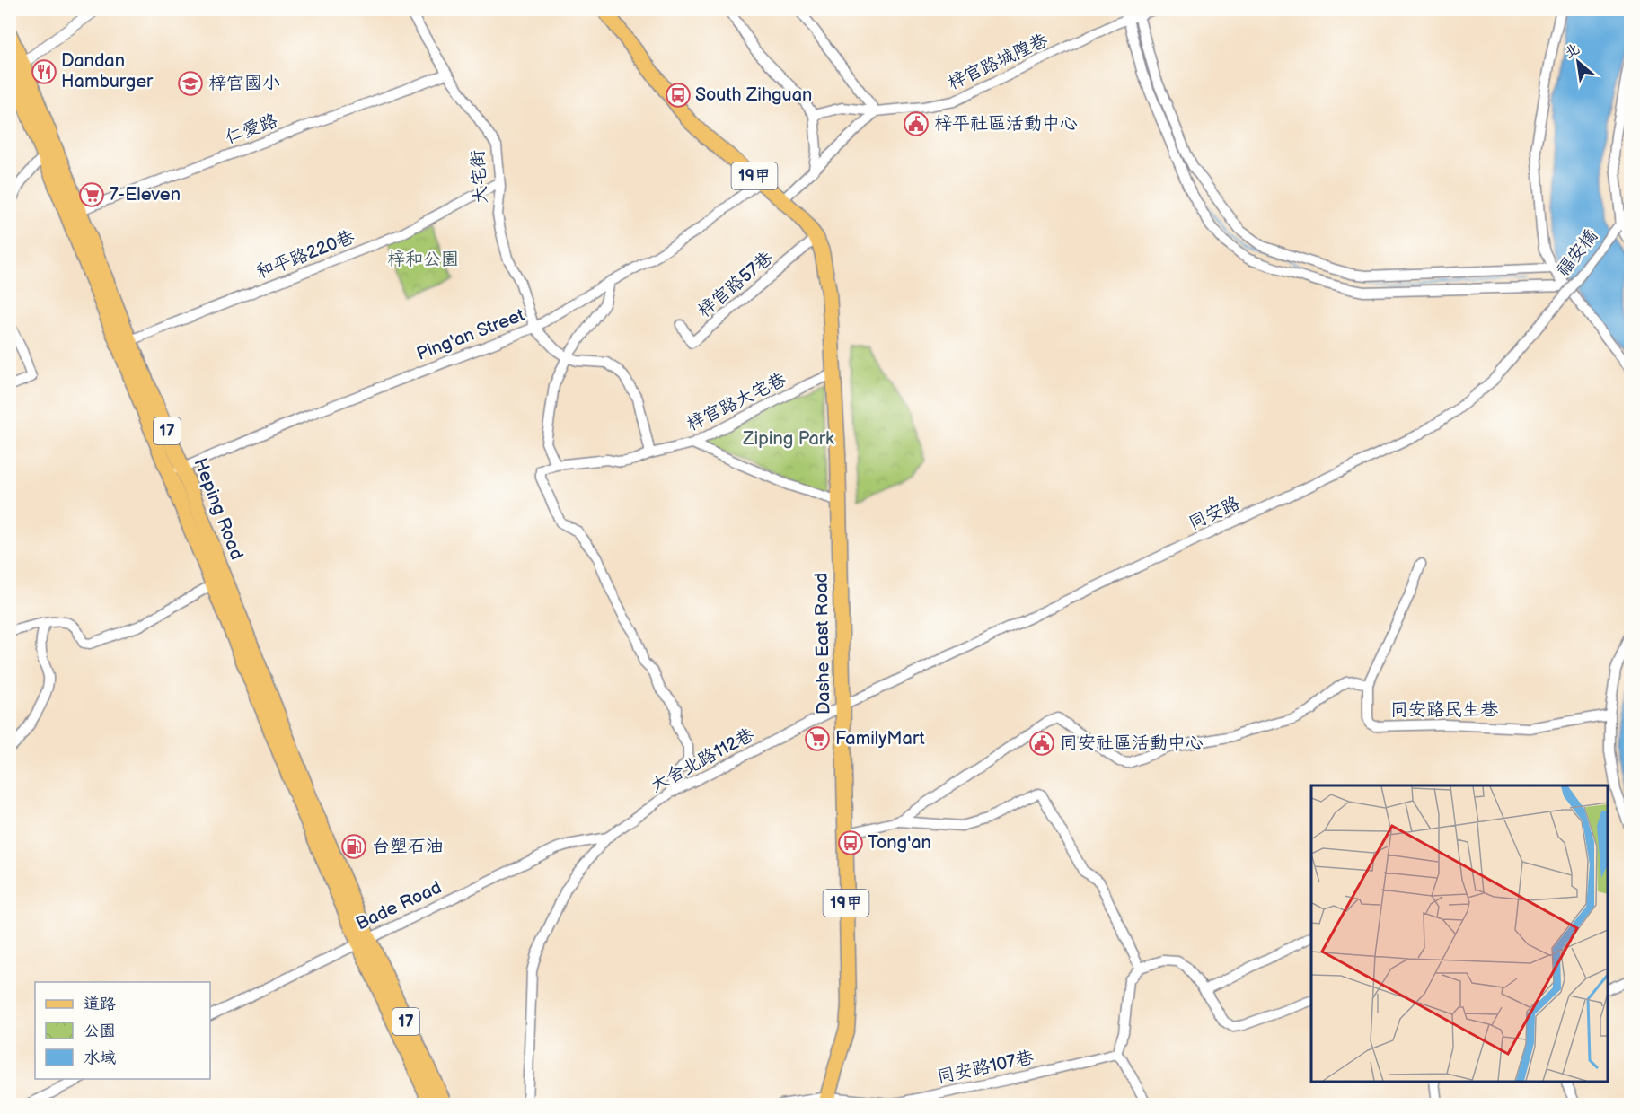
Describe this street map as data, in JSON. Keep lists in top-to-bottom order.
{
  "streets": {
    "main road": [
      "19甲",
      "17",
      "Heping Road",
      "Dashe East Road"
    ],
    "street": [
      "梓官路城隍巷",
      "仁愛路",
      "大宅街",
      "福安橋",
      "和平路220巷",
      "梓官路57巷",
      "Ping'an Street",
      "梓官路大宅巷",
      "同安路",
      "同安路民生巷",
      "大舍北路112巷",
      "Bade Road",
      "同安路107巷"
    ]
  },
  "crossings": [
    ["仁愛路", "大宅街"],
    ["仁愛路", "Heping Road"],
    ["19甲", "梓官路57巷"],
    ["19甲", "Ping'an Street"],
    ["19甲", "梓官路大宅巷"],
    ["19甲", "Dashe East Road"],
    ["大宅街", "和平路220巷"],
    ["大宅街", "Ping'an Street"],
    ["福安橋", "同安路"],
    ["和平路220巷", "Heping Road"],
    ["Ping'an Street", "Heping Road"],
    ["梓官路大宅巷", "Dashe East Road"],
    ["梓官路大宅巷", "大舍北路112巷"],
    ["17", "Heping Road"],
    ["17", "Bade Road"],
    ["Heping Road", "Bade Road"],
    ["同安路", "Dashe East Road"],
    ["同安路", "大舍北路112巷"],
    ["Dashe East Road", "大舍北路112巷"],
    ["Dashe East Road", "同安路107巷"],
    ["大舍北路112巷", "Bade Road"]
  ],
  "parks": ["梓和公園", "Ziping Park"],
  "places": {
    "restaurant": ["Dandan Hamburger"],
    "school or university": ["梓官國小"],
    "bus stop": ["South Zihguan", "Tong'an"],
    "public building": ["梓平社區活動中心", "同安社區活動中心"],
    "supermarket": ["7-Eleven", "FamilyMart"],
    "fuel station": ["台塑石油"]
  },
  "legend": ["道路", "公園", "水域"],
  "north": "top left"
}
